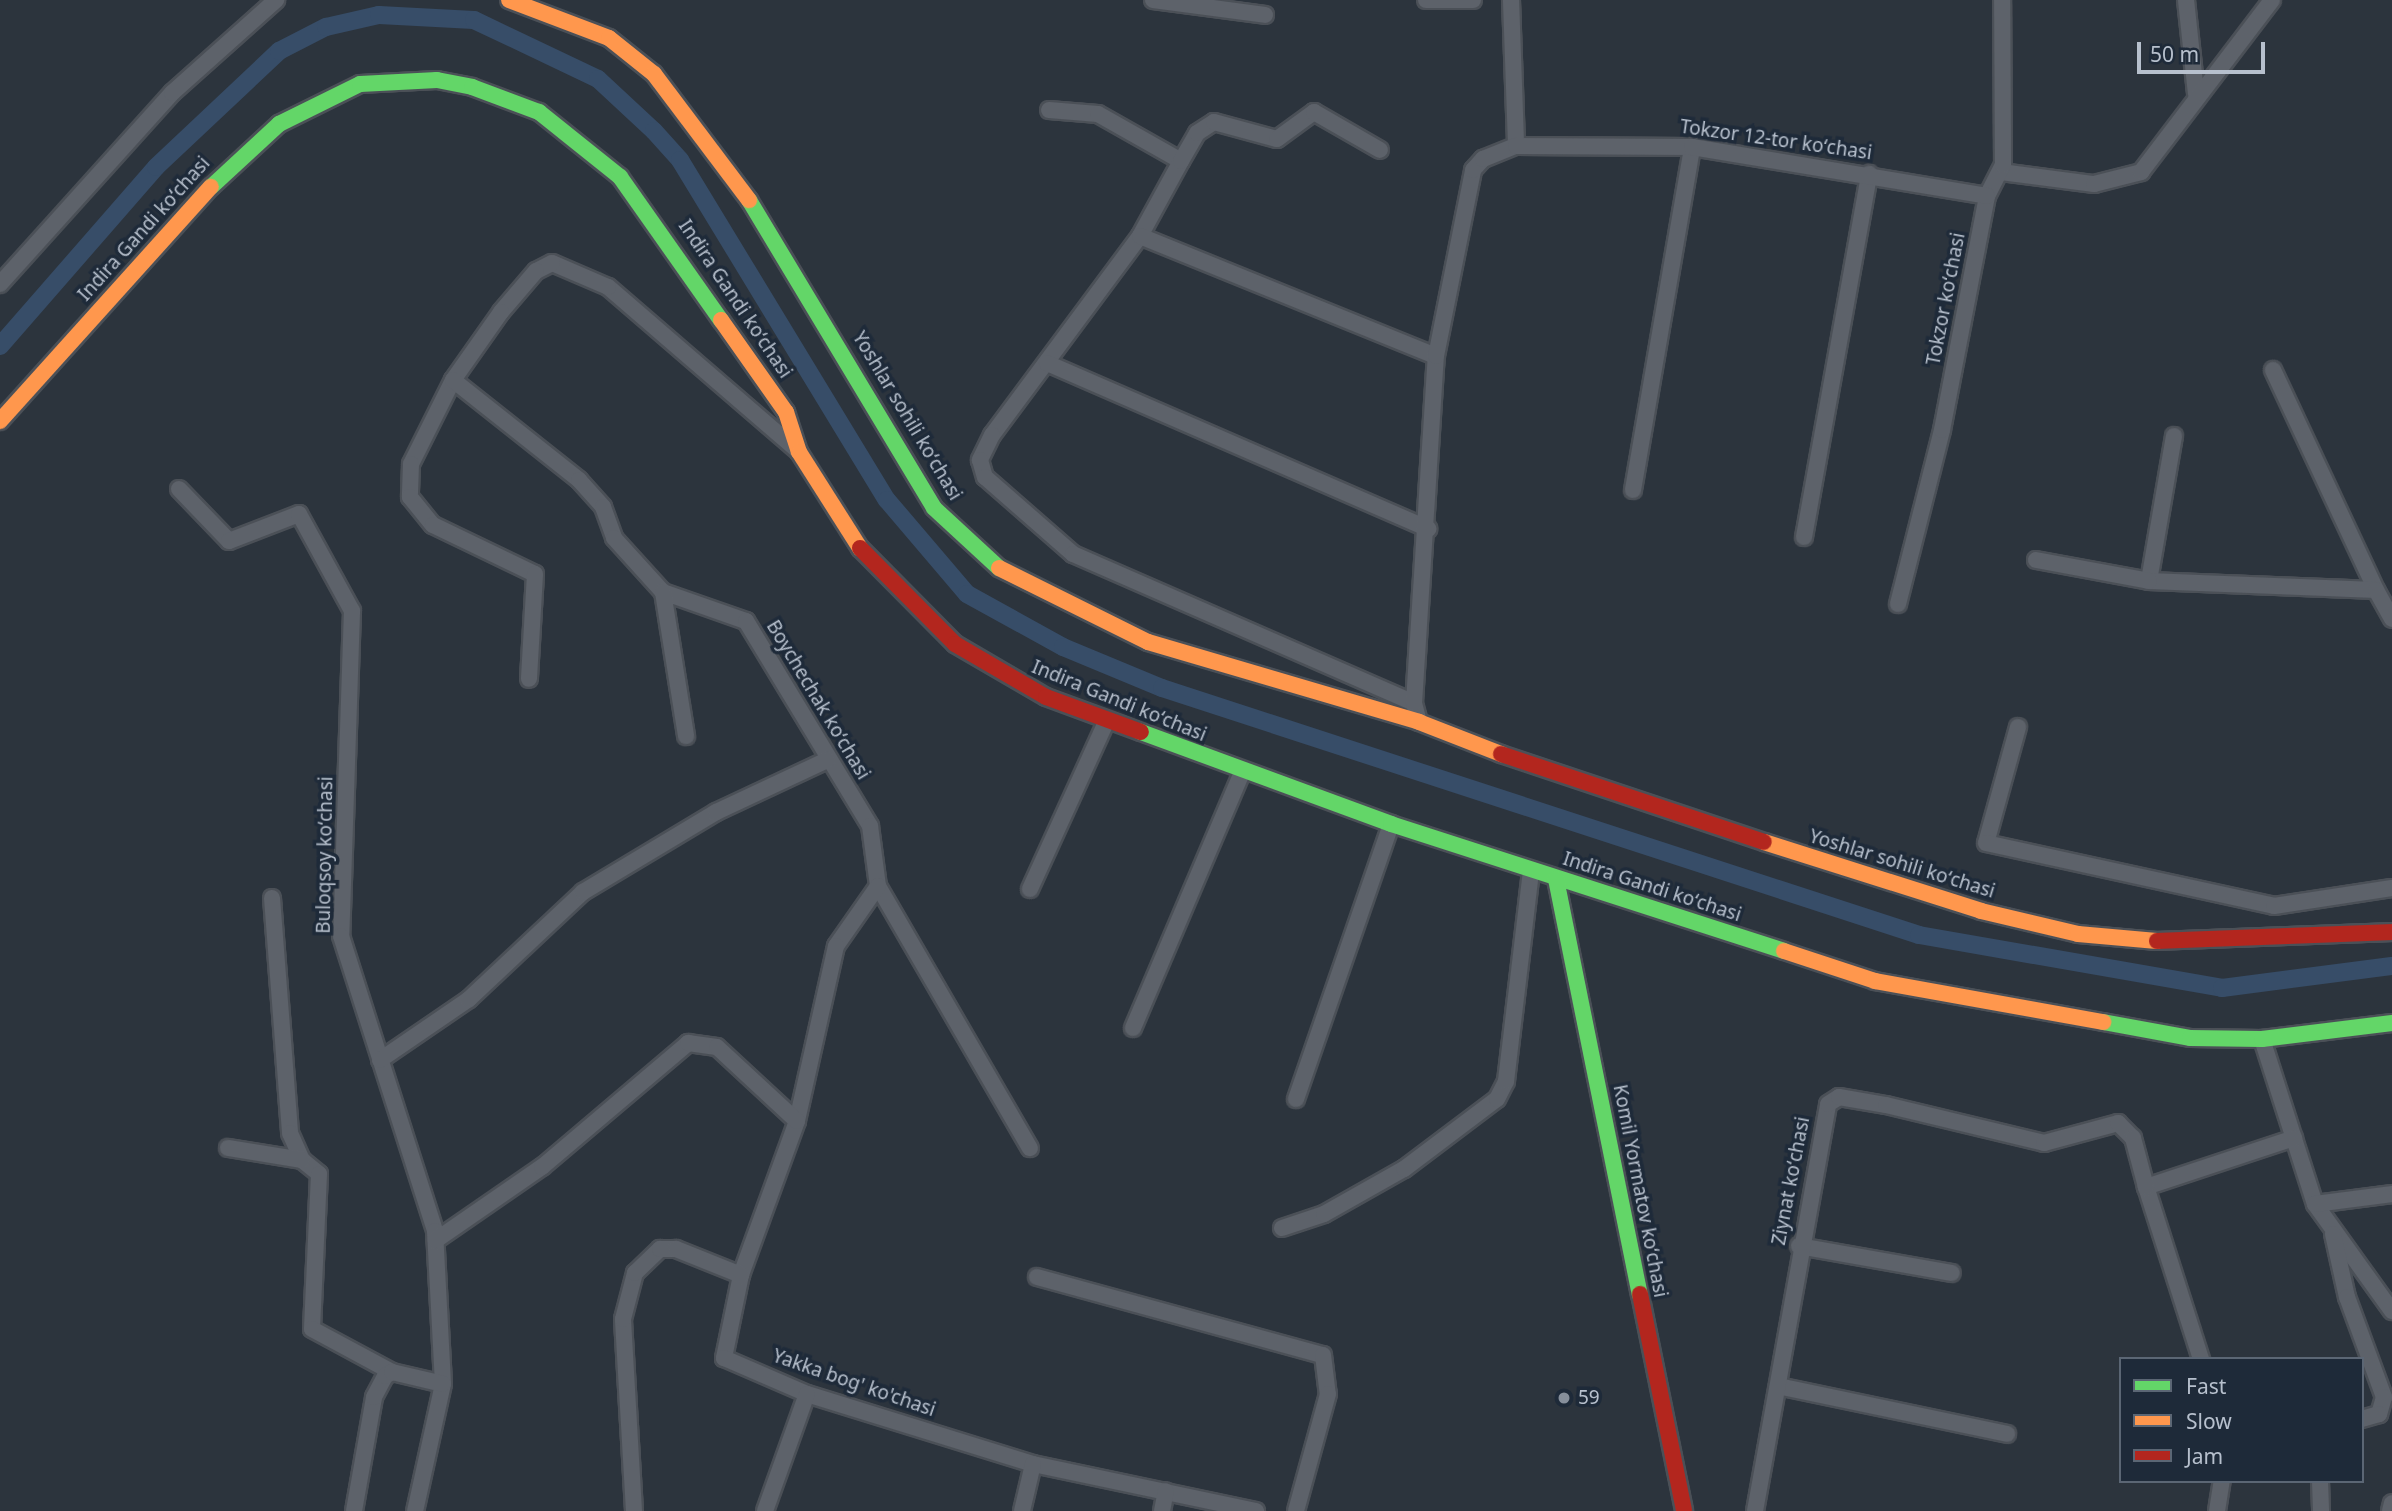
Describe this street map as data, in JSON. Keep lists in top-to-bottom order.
{
  "streets": {
    "street": [
      "Tokzor 12-tor koʻchasi",
      "Indira Gandi koʻchasi",
      "Tokzor koʻchasi",
      "Yoshlar sohili koʻchasi",
      "Boychechak koʻchasi",
      "Buloqsoy koʻchasi",
      "Ziynat koʻchasi",
      "Komil Yormatov koʻchasi",
      "Yakka bog' ko'chasi"
    ]
  },
  "crossings": [
    ["Tokzor 12-tor koʻchasi", "Tokzor koʻchasi"],
    ["Indira Gandi koʻchasi", "Komil Yormatov koʻchasi"],
    ["Boychechak koʻchasi", "Yakka bog' ko'chasi"]
  ],
  "places": ["59"],
  "legend": ["Fast", "Slow", "Jam"],
  "scale_bar": "50 m"
}
